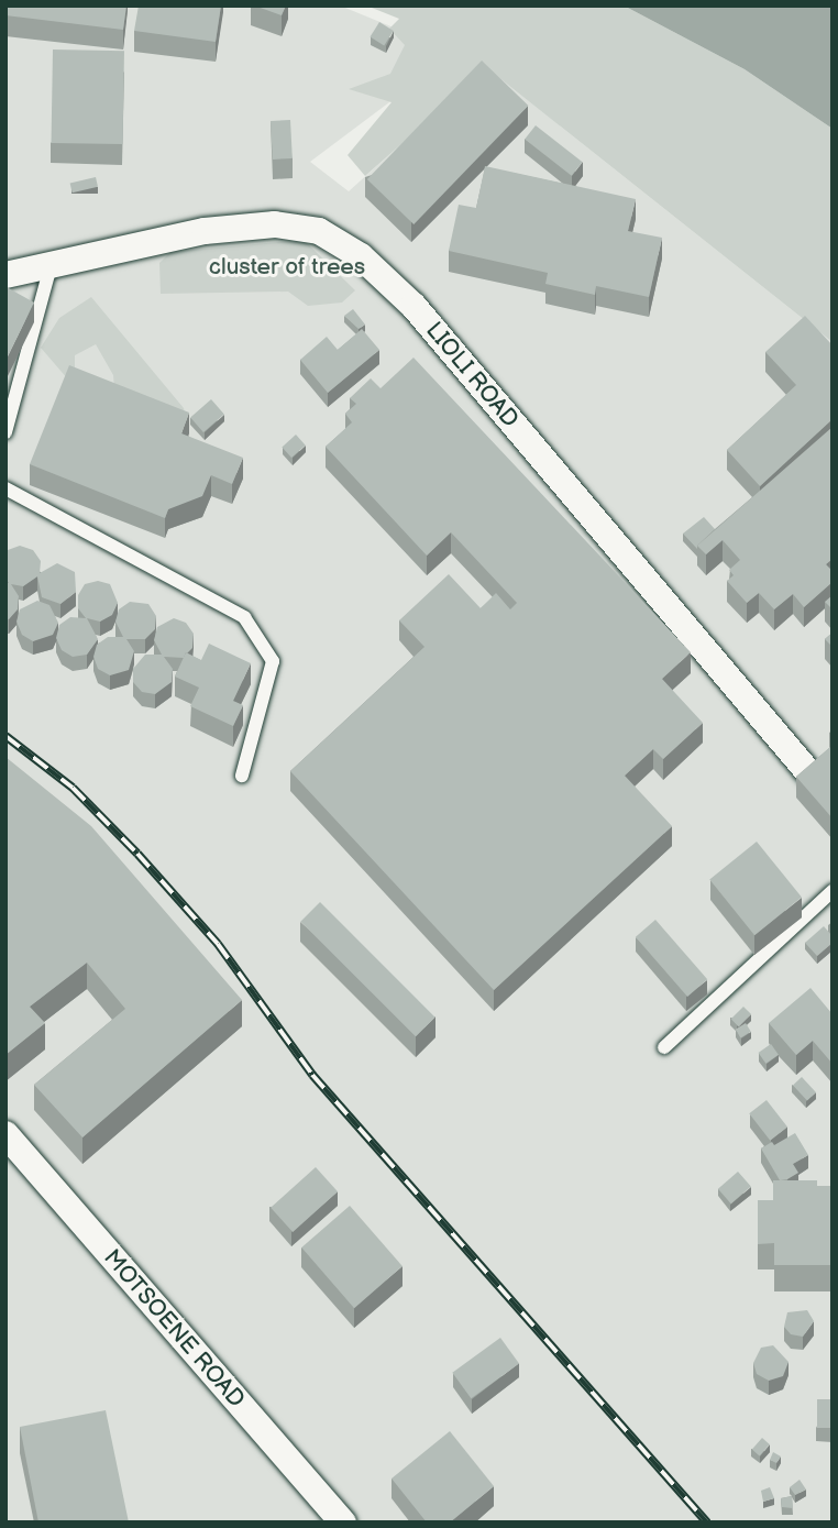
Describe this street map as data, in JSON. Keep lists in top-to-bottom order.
{
  "streets": {
    "street": ["LIOLI ROAD", "MOTSOENE ROAD"]
  },
  "parks": ["cluster of trees"]
}
